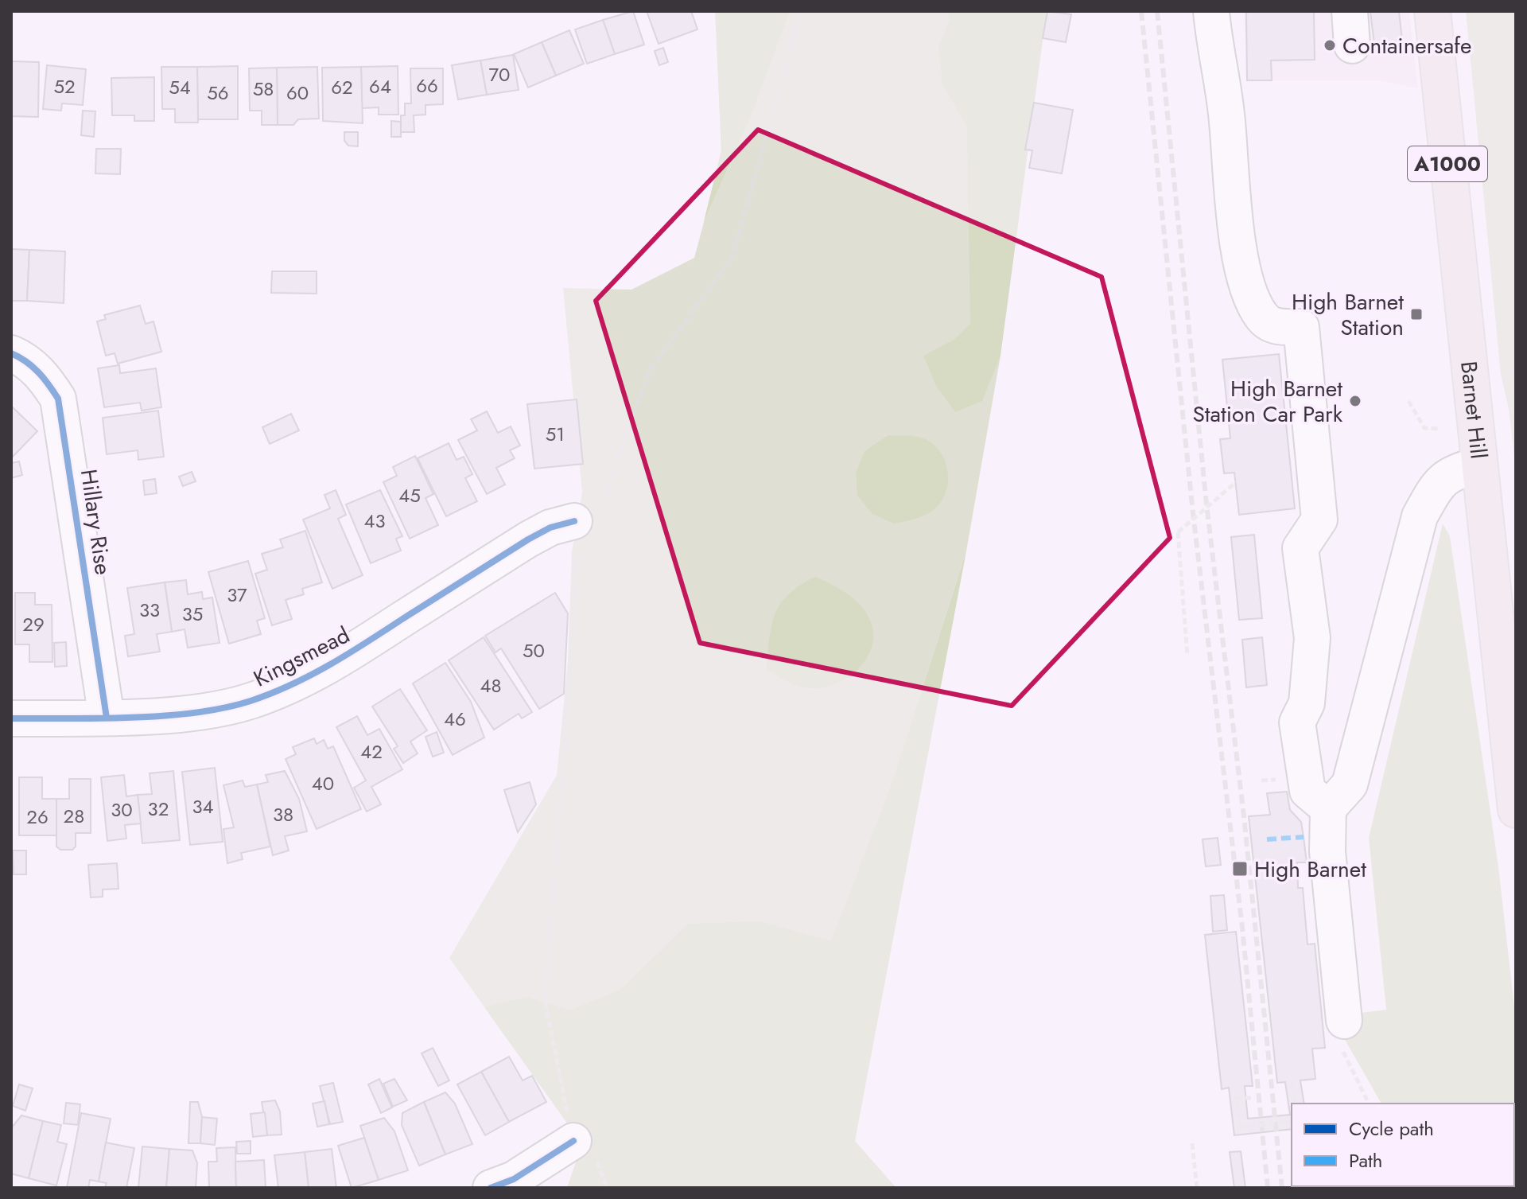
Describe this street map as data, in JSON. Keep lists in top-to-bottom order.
{
  "streets": {
    "main road": ["A1000", "Barnet Hill"],
    "street": ["Hillary Rise", "Kingsmead"]
  },
  "crossings": [
    ["Hillary Rise", "Kingsmead"]
  ],
  "places": {
    "other": ["Containersafe", "High Barnet Station Car Park"],
    "transit": ["High Barnet Station", "High Barnet"]
  },
  "house_numbers": [
    "70",
    "66",
    "52",
    "64",
    "54",
    "62",
    "58",
    "56",
    "60",
    "51",
    "45",
    "43",
    "37",
    "33",
    "35",
    "29",
    "50",
    "48",
    "46",
    "42",
    "40",
    "34",
    "32",
    "30",
    "38",
    "28",
    "26"
  ],
  "legend": ["Cycle path", "Path"]
}
